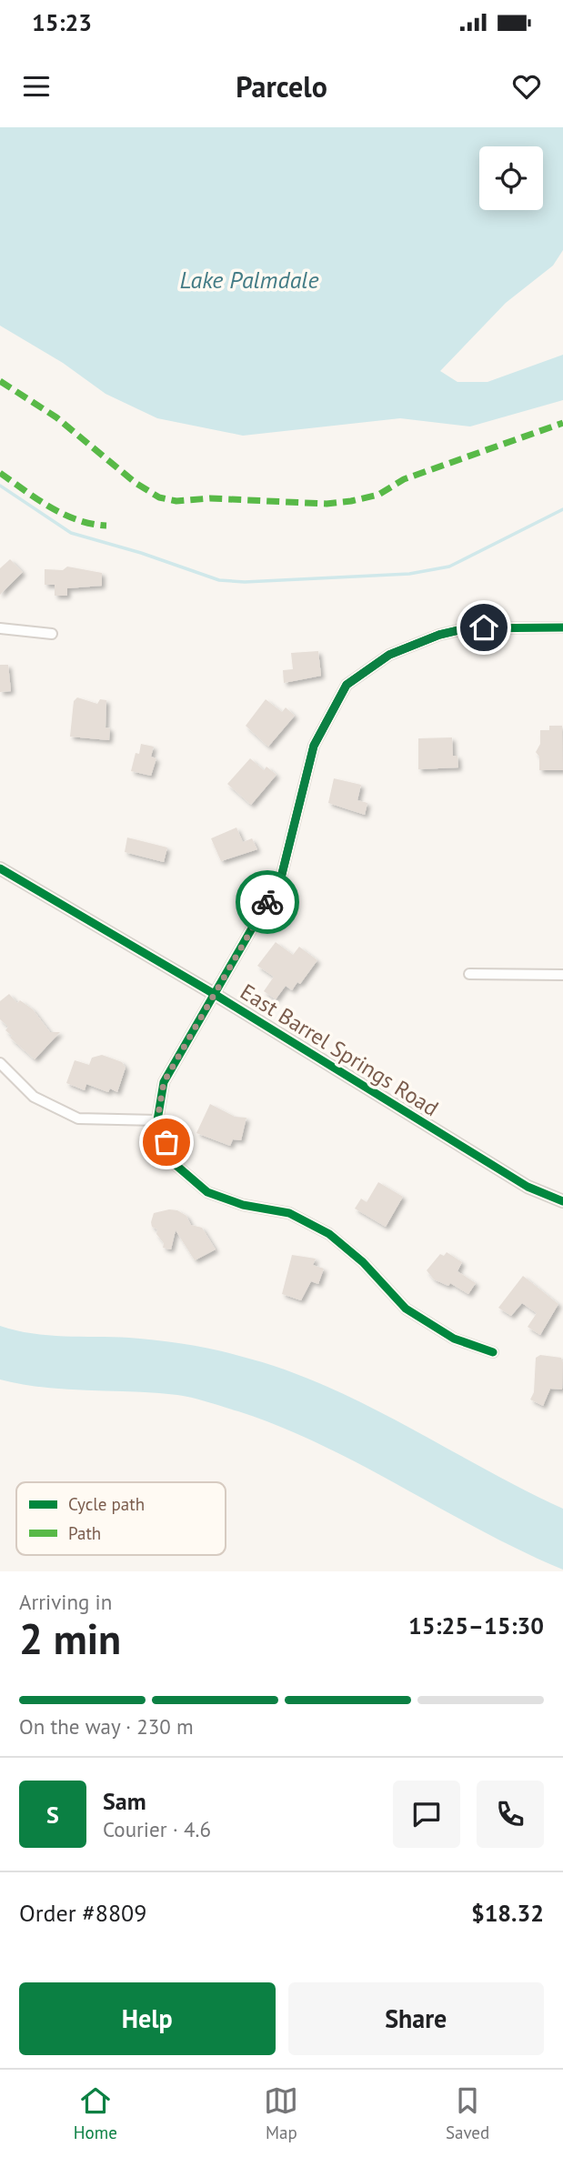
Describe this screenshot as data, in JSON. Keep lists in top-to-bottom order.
{
  "streets": {
    "street": ["East Barrel Springs Road"]
  },
  "water": ["Lake Palmdale"],
  "legend": ["Cycle path", "Path"],
  "page": {
    "status": "15:23",
    "header": "Parcelo",
    "heading": ["2 min", "Arriving in", "15:25–15:30"],
    "panel": [
      "Sam",
      "Courier · 4.6",
      "Order #8809",
      "$18.32"
    ],
    "bar": "On the way · 230 m",
    "round": "S",
    "buttons": ["Help", "Share"],
    "tabs": ["Home", "Map", "Saved"]
  }
}
